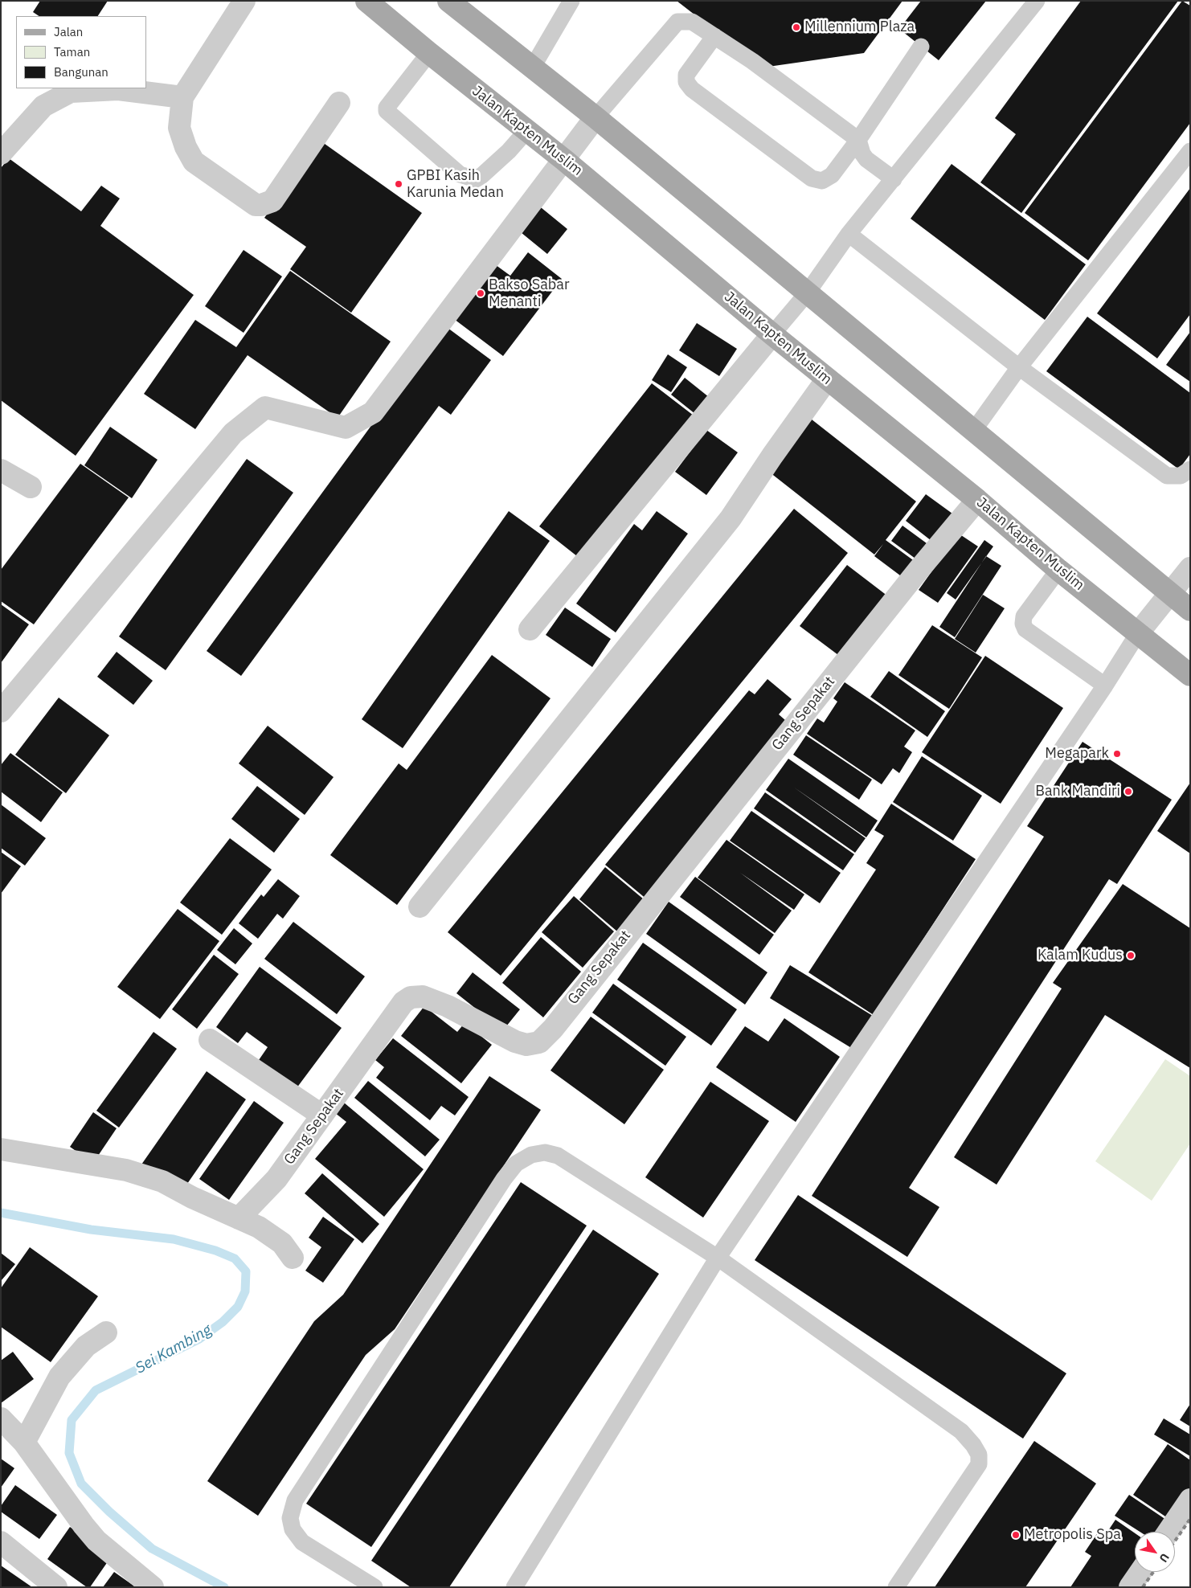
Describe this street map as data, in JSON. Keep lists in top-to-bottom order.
{
  "streets": {
    "main road": ["Jalan Kapten Muslim"],
    "street": ["Gang Sepakat"]
  },
  "crossings": [
    ["Jalan Kapten Muslim", "Gang Sepakat"]
  ],
  "water": ["Sei Kambing"],
  "places": [
    "Millennium Plaza",
    "GPBI Kasih Karunia Medan",
    "Bakso Sabar Menanti",
    "Megapark",
    "Bank Mandiri",
    "Kalam Kudus",
    "Metropolis Spa"
  ],
  "legend": ["Jalan", "Taman", "Bangunan"],
  "north": "bottom right"
}
